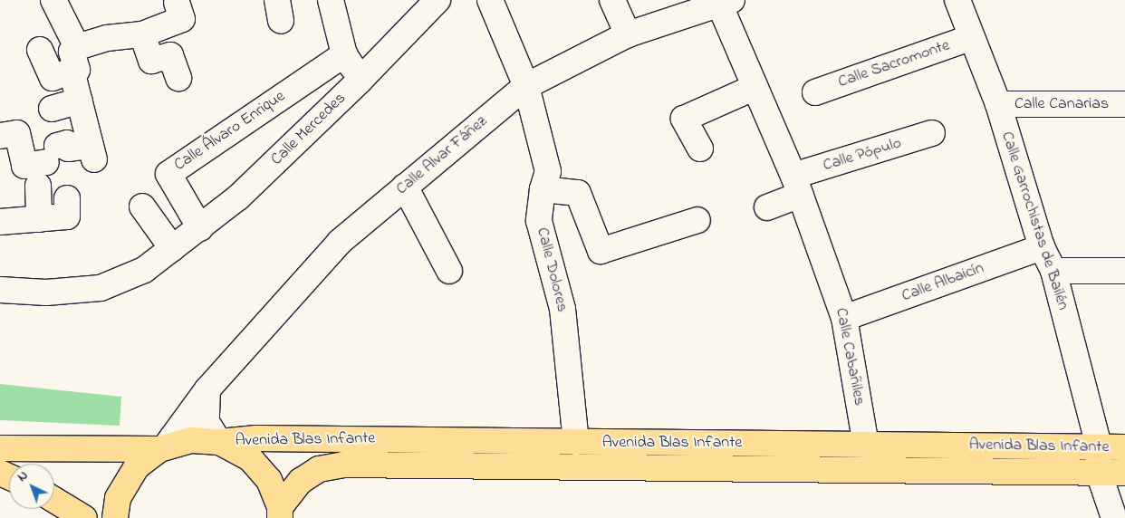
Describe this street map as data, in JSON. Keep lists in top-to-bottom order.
{
  "streets": {
    "main road": ["Avenida Blas Infante"],
    "street": [
      "Calle Sacromonte",
      "Calle Canarias",
      "Calle Mercedes",
      "Calle Álvaro Enrique",
      "Calle Pópulo",
      "Calle Alvar Fáñez",
      "Calle Garrochistas de Bailén",
      "Calle Dolores",
      "Calle Albaicín",
      "Calle Cabañiles"
    ]
  },
  "crossings": [
    ["Calle Sacromonte", "Calle Garrochistas de Bailén"],
    ["Calle Canarias", "Calle Garrochistas de Bailén"],
    ["Calle Mercedes", "Calle Álvaro Enrique"],
    ["Calle Pópulo", "Calle Cabañiles"],
    ["Calle Alvar Fáñez", "Calle Dolores"],
    ["Calle Alvar Fáñez", "Calle Cabañiles"],
    ["Calle Garrochistas de Bailén", "Calle Albaicín"],
    ["Calle Garrochistas de Bailén", "Avenida Blas Infante"],
    ["Calle Dolores", "Avenida Blas Infante"],
    ["Calle Albaicín", "Calle Cabañiles"],
    ["Calle Cabañiles", "Avenida Blas Infante"]
  ],
  "north": "top left"
}
